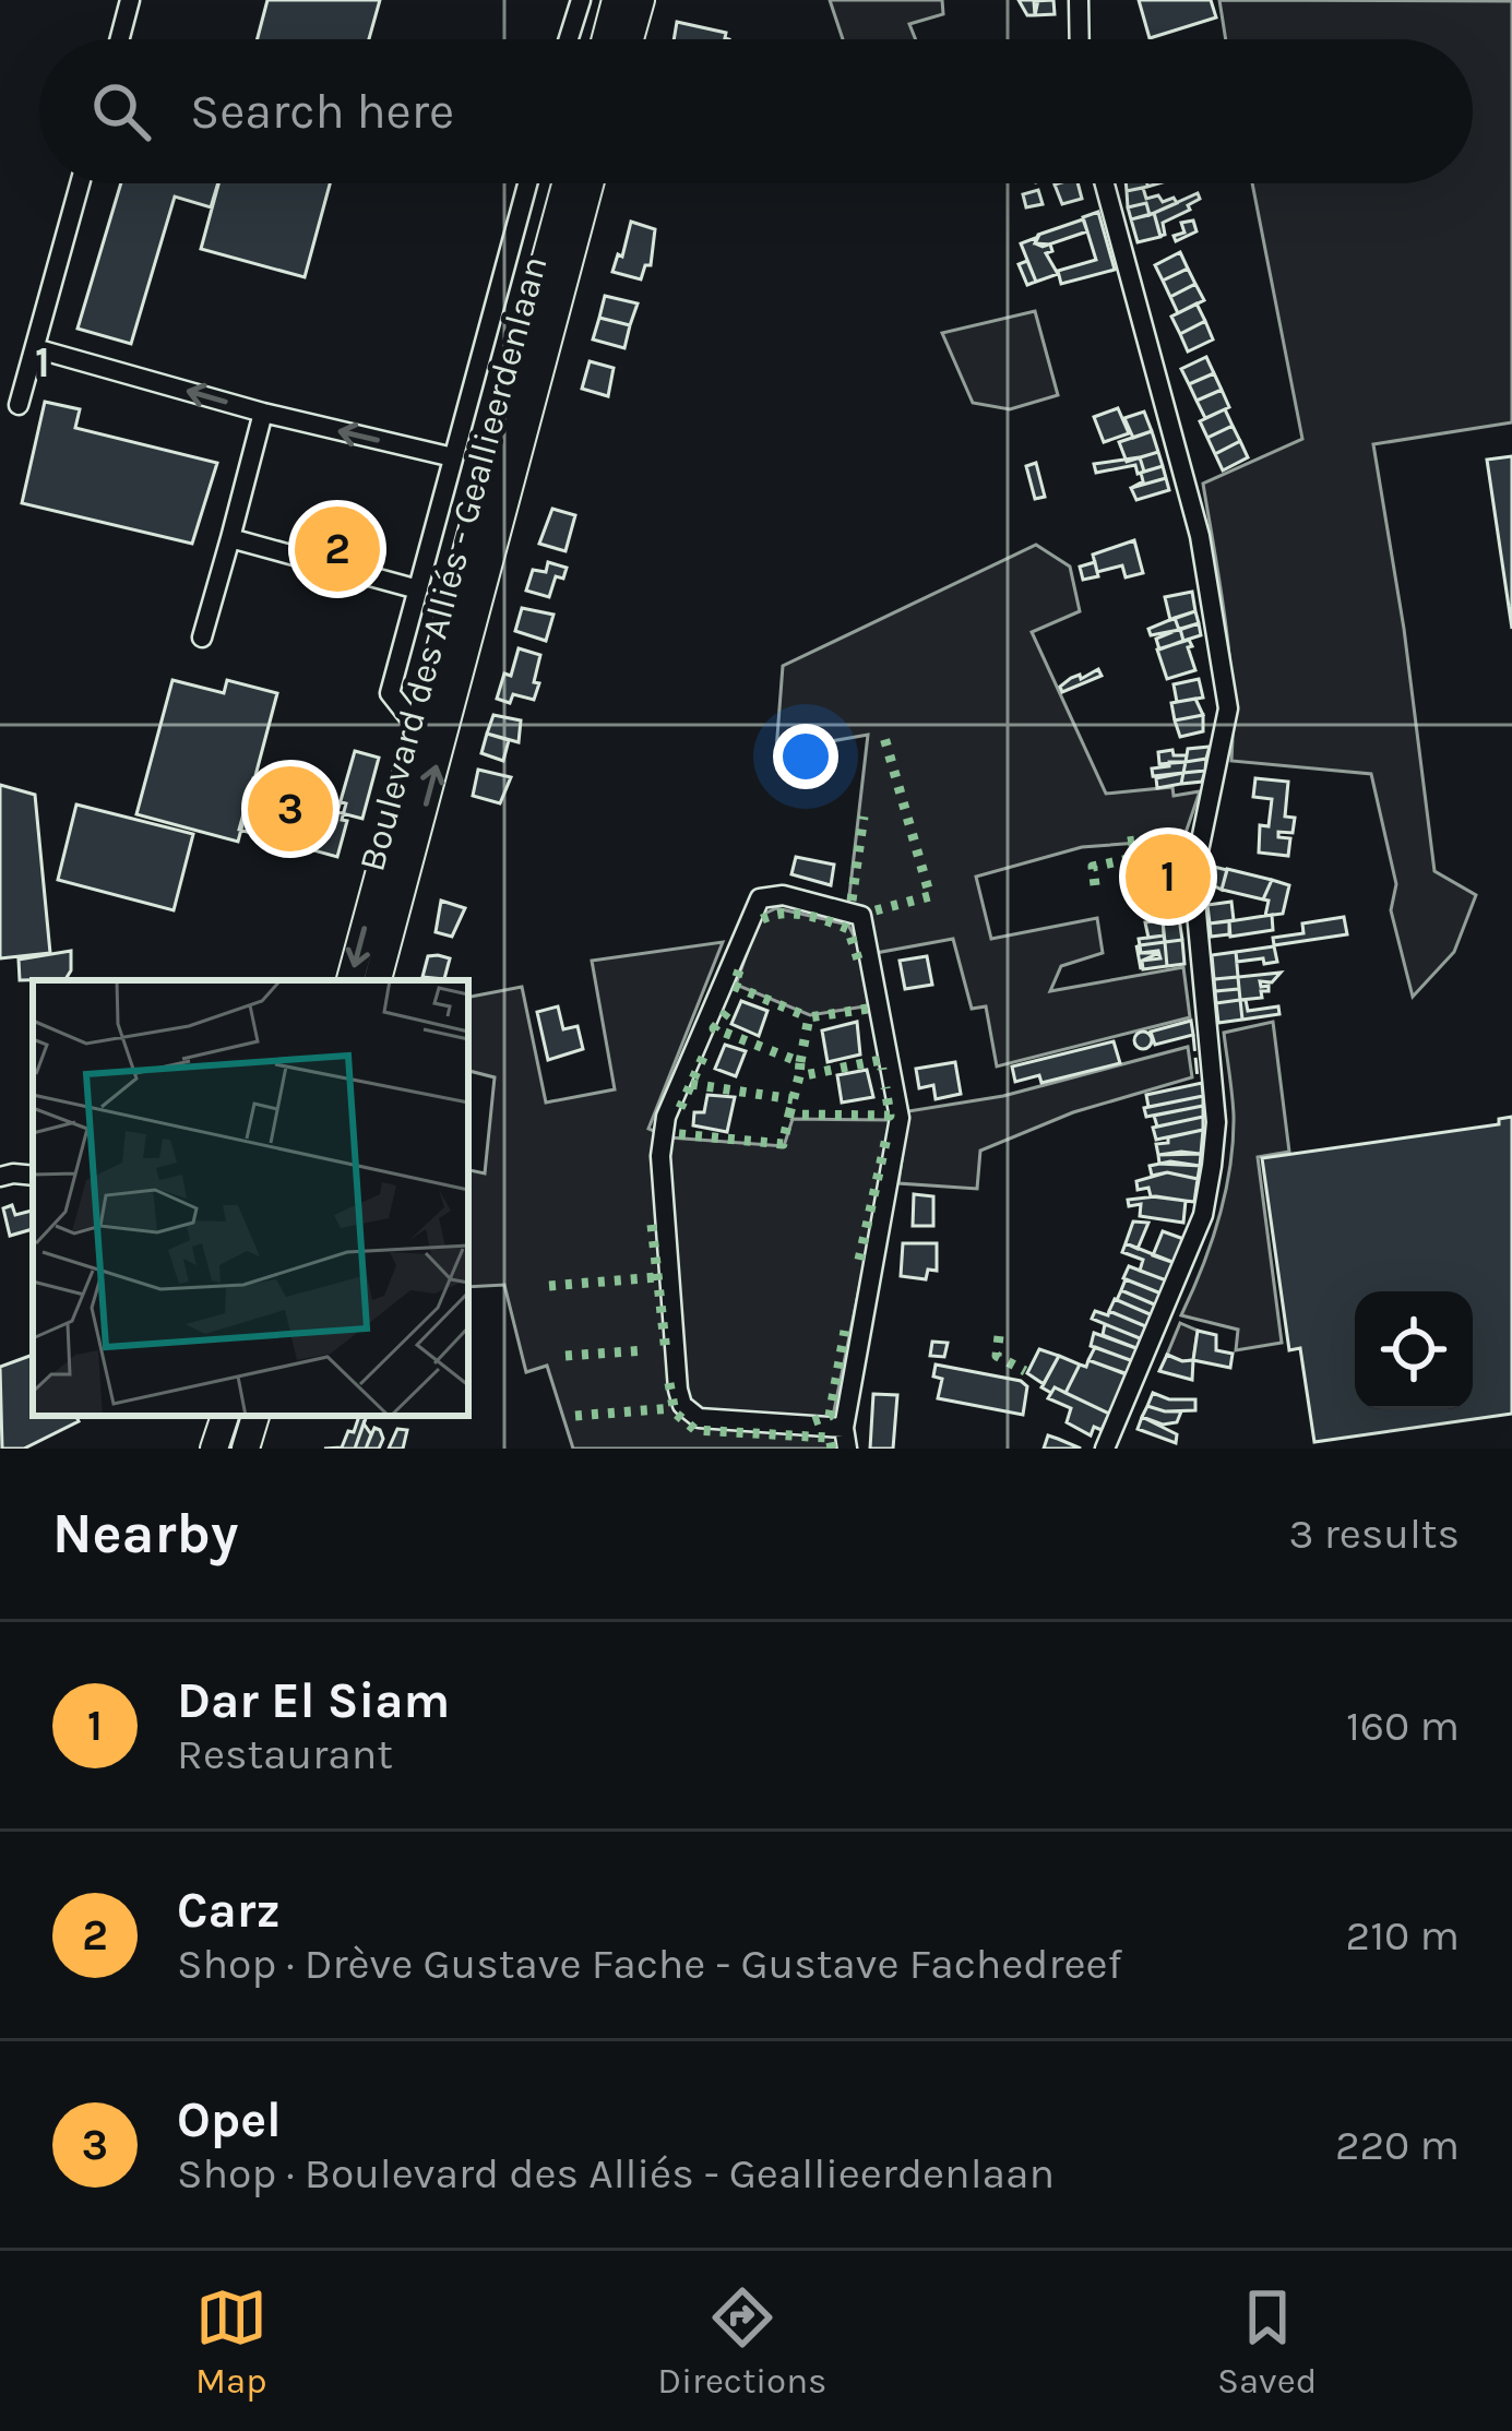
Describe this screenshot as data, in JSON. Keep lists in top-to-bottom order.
{
  "streets": {
    "highway": ["Boulevard des Alliés - Geallieerdenlaan"]
  },
  "page": {
    "search": "Search here",
    "pins": ["2", "3", "1"],
    "heading": ["Nearby", "3 results"],
    "list": [
      {
        "mark": "1",
        "name": "Dar El Siam",
        "note": "Restaurant",
        "value": "160 m"
      },
      {
        "mark": "2",
        "name": "Carz",
        "note": "Shop · Drève Gustave Fache - Gustave Fachedreef",
        "value": "210 m"
      },
      {
        "mark": "3",
        "name": "Opel",
        "note": "Shop · Boulevard des Alliés - Geallieerdenlaan",
        "value": "220 m"
      }
    ],
    "nav": ["Map", "Directions", "Saved"]
  },
  "grid": {
    "rows": ["1"]
  }
}
